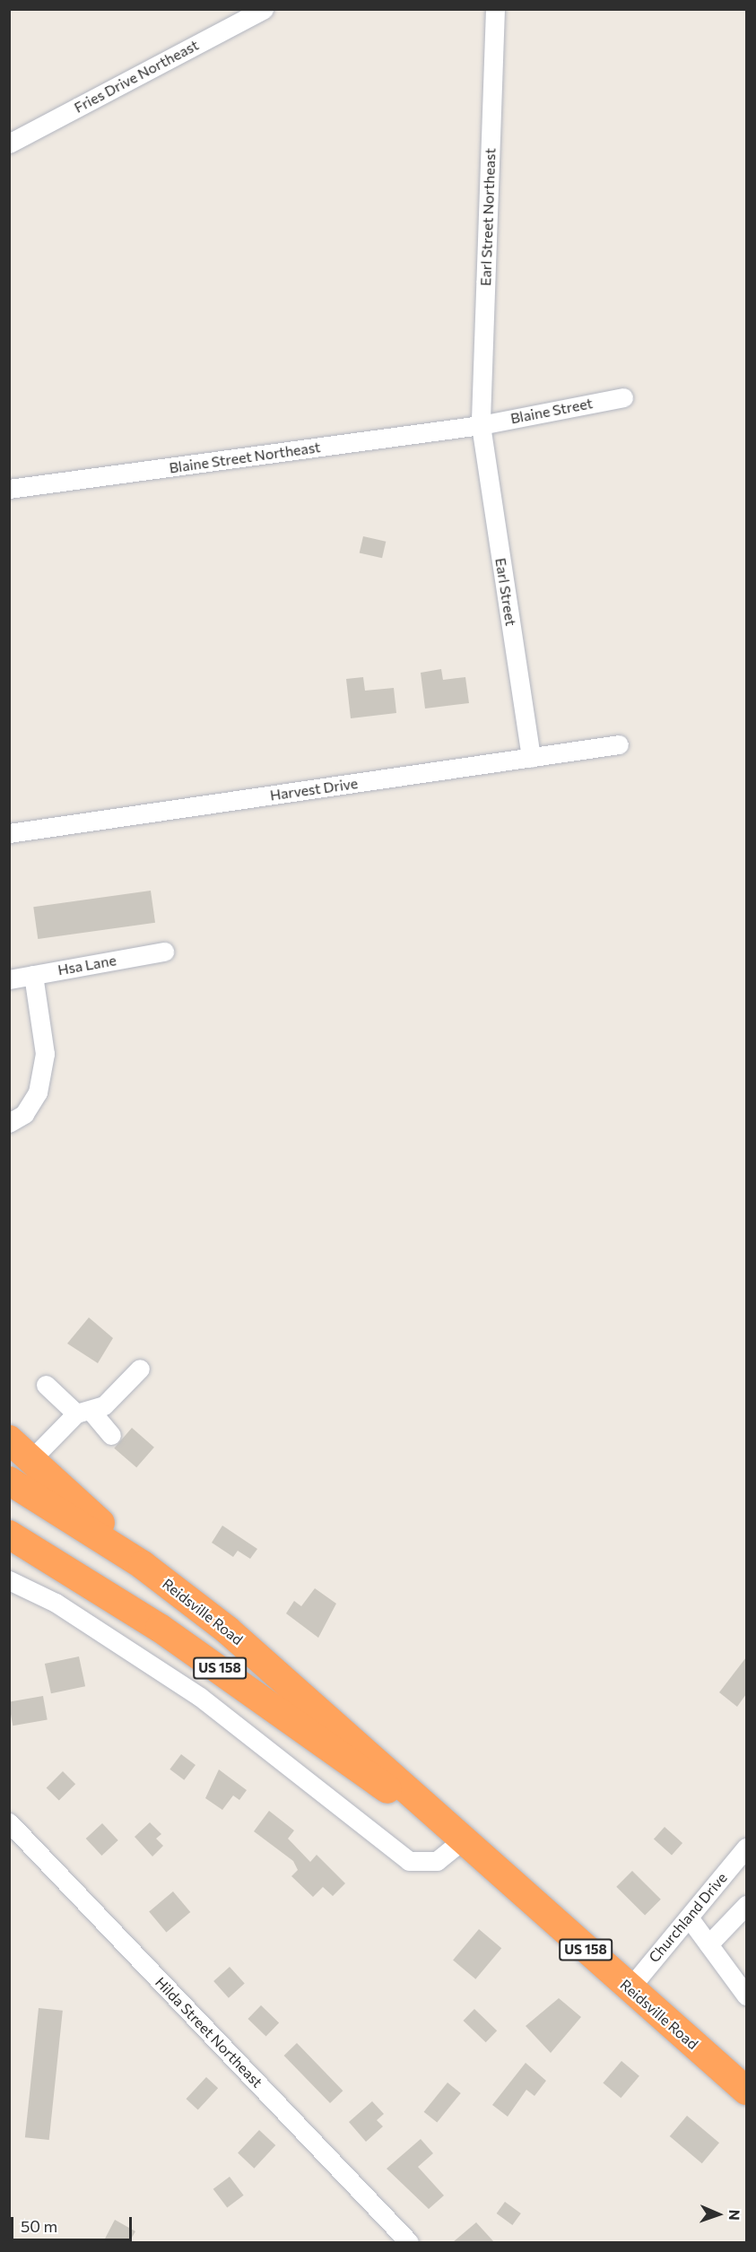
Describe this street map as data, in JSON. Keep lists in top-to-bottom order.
{
  "streets": {
    "highway": ["Reidsville Road", "US 158"],
    "street": [
      "Fries Drive Northeast",
      "Earl Street Northeast",
      "Blaine Street",
      "Blaine Street Northeast",
      "Earl Street",
      "Harvest Drive",
      "Hsa Lane",
      "Churchland Drive",
      "Hilda Street Northeast"
    ]
  },
  "crossings": [
    ["Earl Street Northeast", "Blaine Street"],
    ["Earl Street Northeast", "Blaine Street Northeast"],
    ["Earl Street Northeast", "Earl Street"],
    ["Blaine Street", "Blaine Street Northeast"],
    ["Blaine Street", "Earl Street"],
    ["Blaine Street Northeast", "Earl Street"],
    ["Earl Street", "Harvest Drive"],
    ["Reidsville Road", "Churchland Drive"]
  ],
  "scale_bar": "50 m",
  "north": "right"
}
